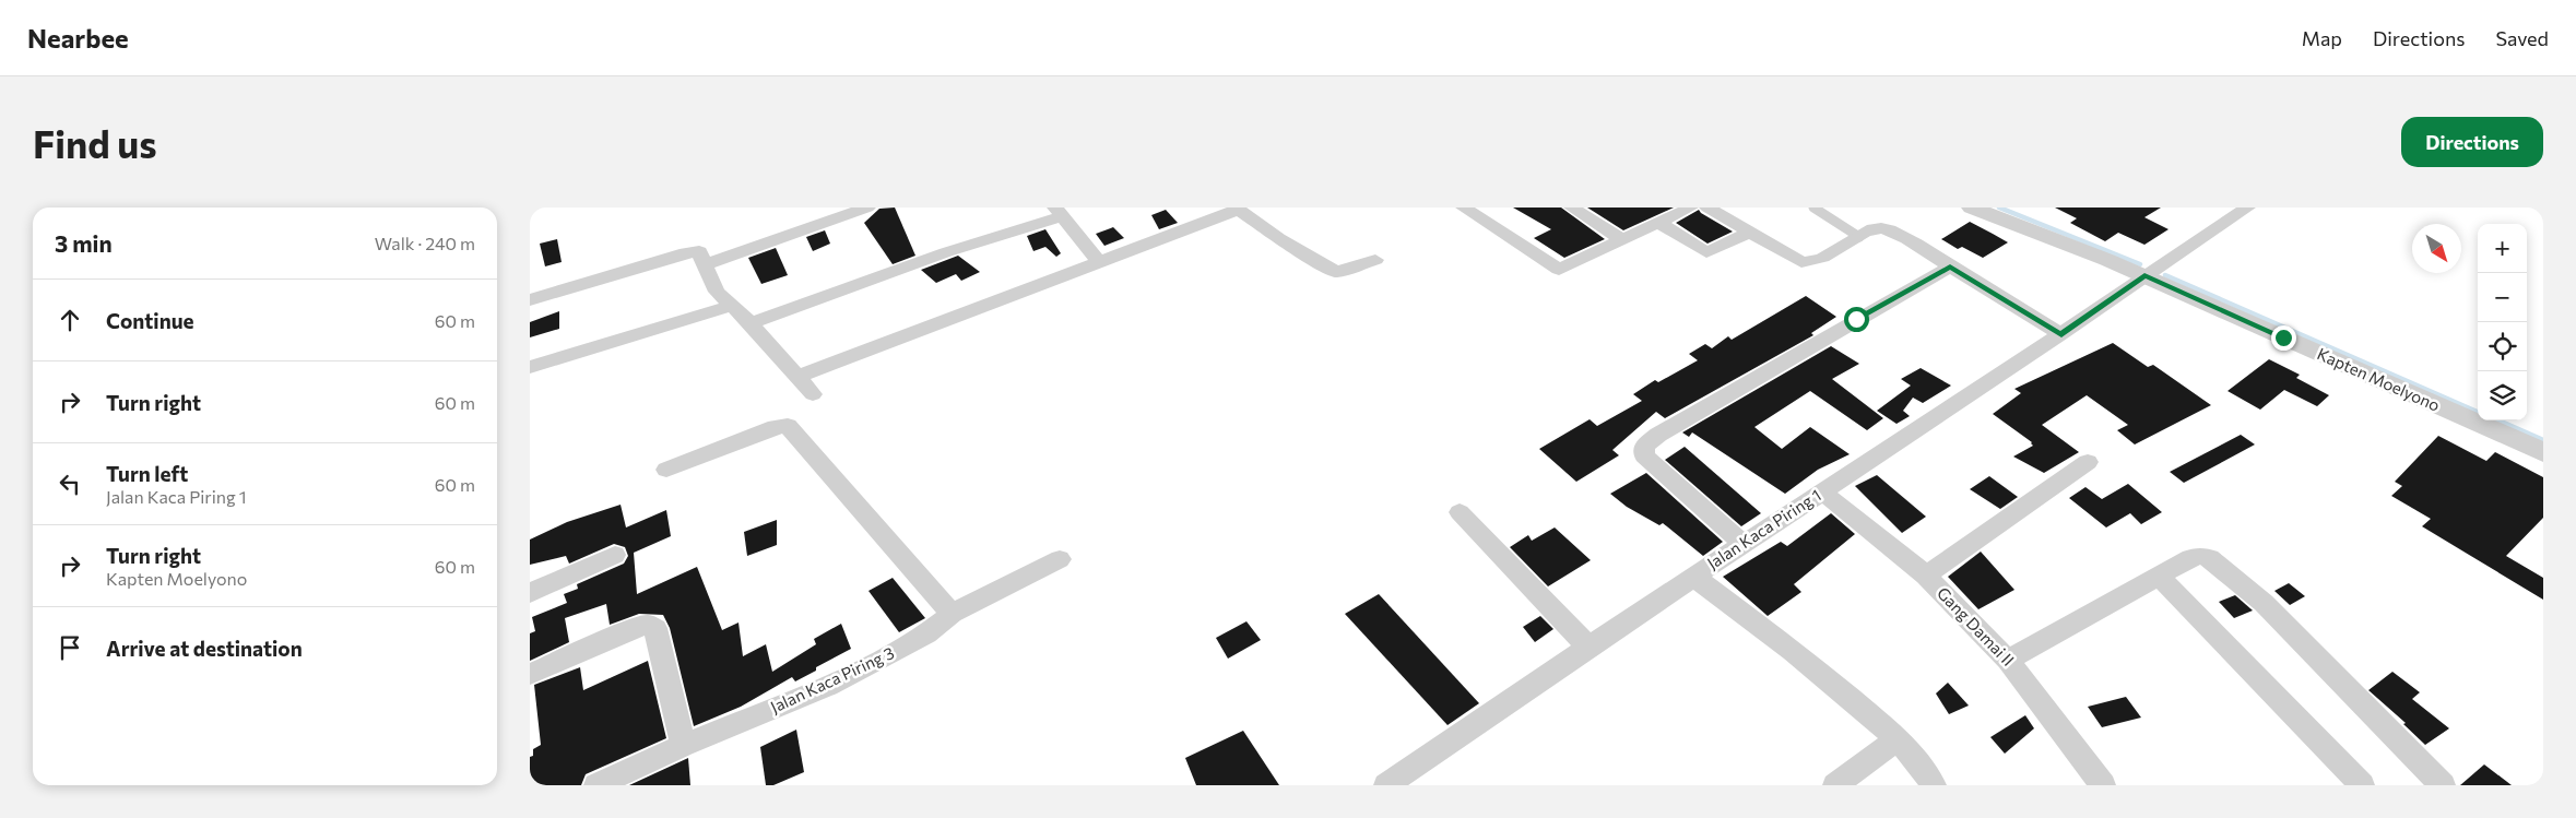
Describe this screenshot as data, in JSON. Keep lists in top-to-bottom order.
{
  "streets": {
    "street": [
      "Kapten Moelyono",
      "Jalan Kaca Piring 1",
      "Gang Damai II",
      "Jalan Kaca Piring 3"
    ]
  },
  "crossings": [
    ["Kapten Moelyono", "Jalan Kaca Piring 1"],
    ["Jalan Kaca Piring 1", "Gang Damai II"]
  ],
  "north": "bottom right",
  "page": {
    "header": "Nearbee",
    "nav": ["Map", "Directions", "Saved"],
    "buttons": "Directions",
    "title": "Find us",
    "heading": ["3 min", "Walk · 240 m"],
    "map_buttons": ["+", "−"],
    "list": [
      ["Continue", "60 m"],
      ["Turn right", "60 m"],
      ["Turn left", "Jalan Kaca Piring 1", "60 m"],
      ["Turn right", "Kapten Moelyono", "60 m"],
      "Arrive at destination"
    ]
  }
}
